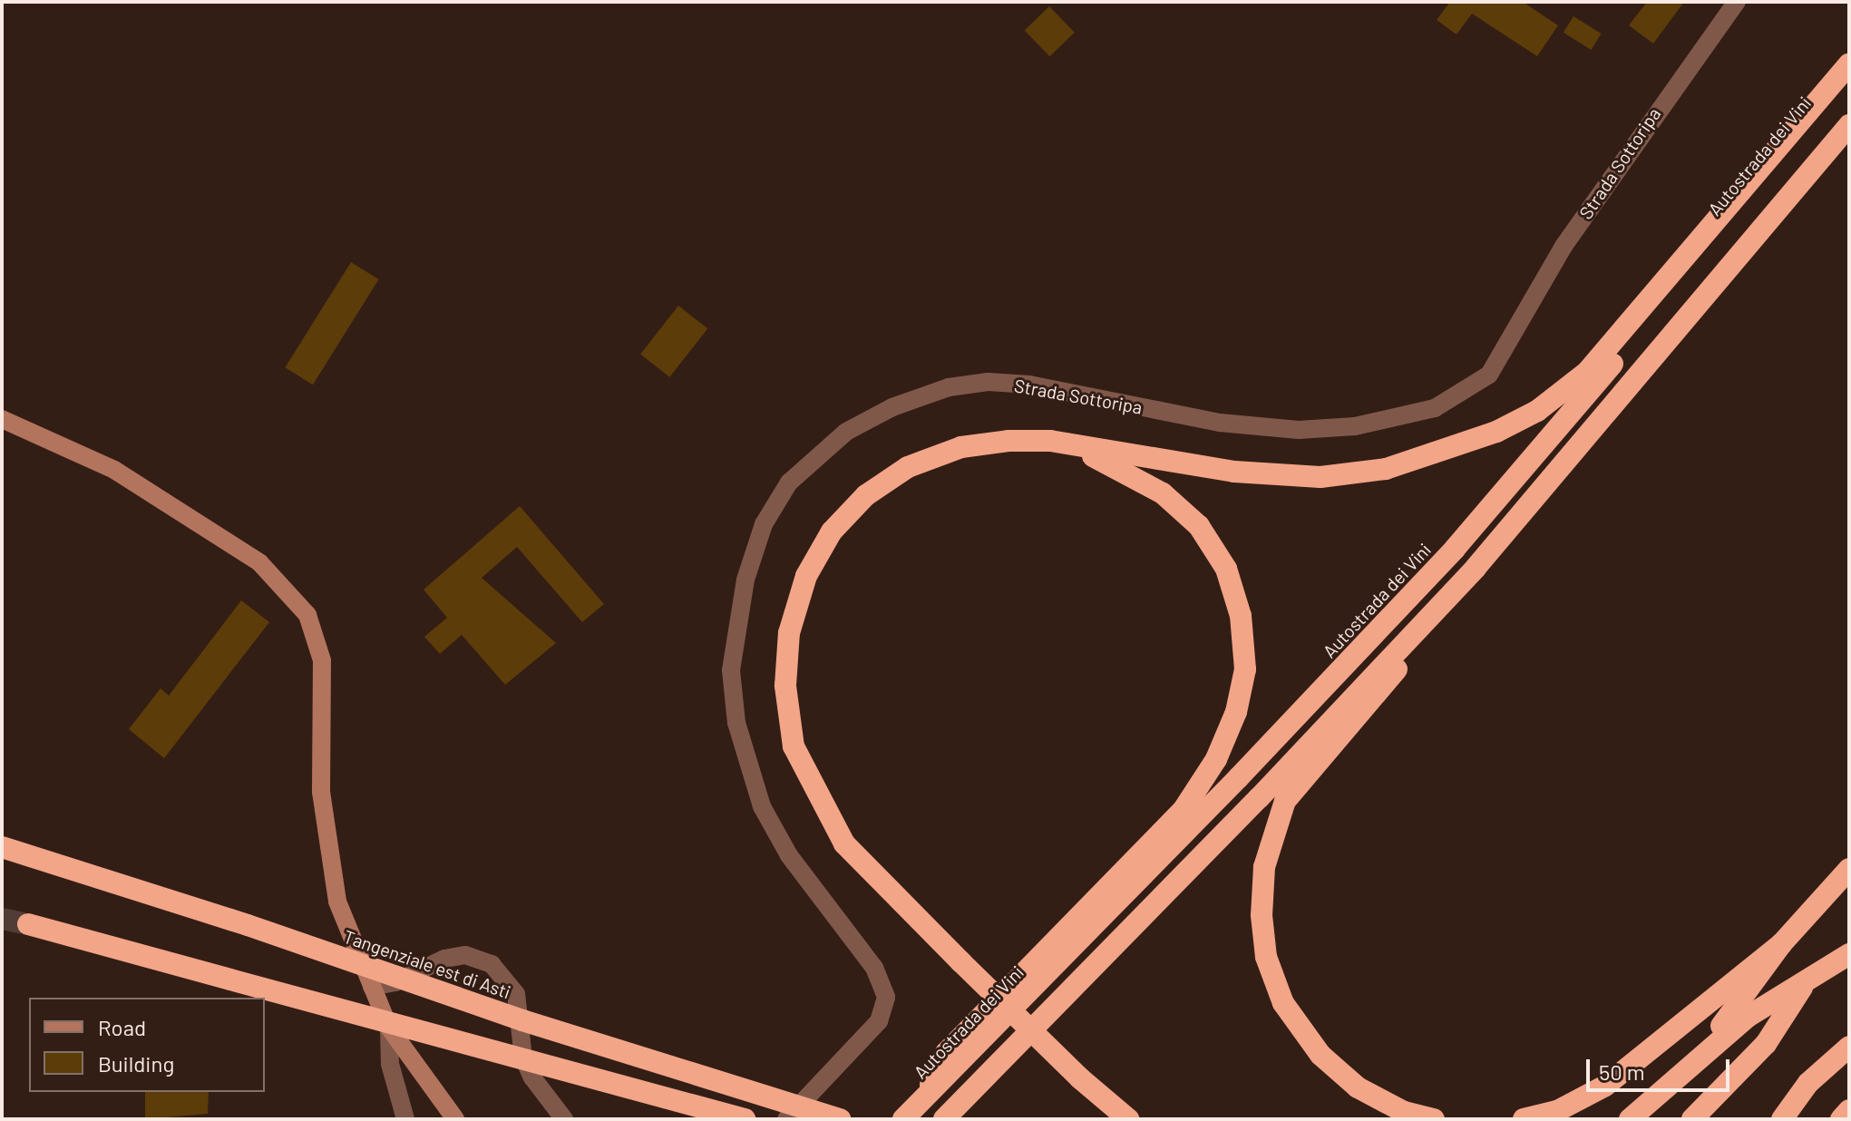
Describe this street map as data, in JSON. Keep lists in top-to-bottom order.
{
  "streets": {
    "highway": ["Autostrada dei Vini", "Tangenziale est di Asti"],
    "street": ["Strada Sottoripa"]
  },
  "legend": ["Road", "Building"],
  "scale_bar": "50 m"
}
